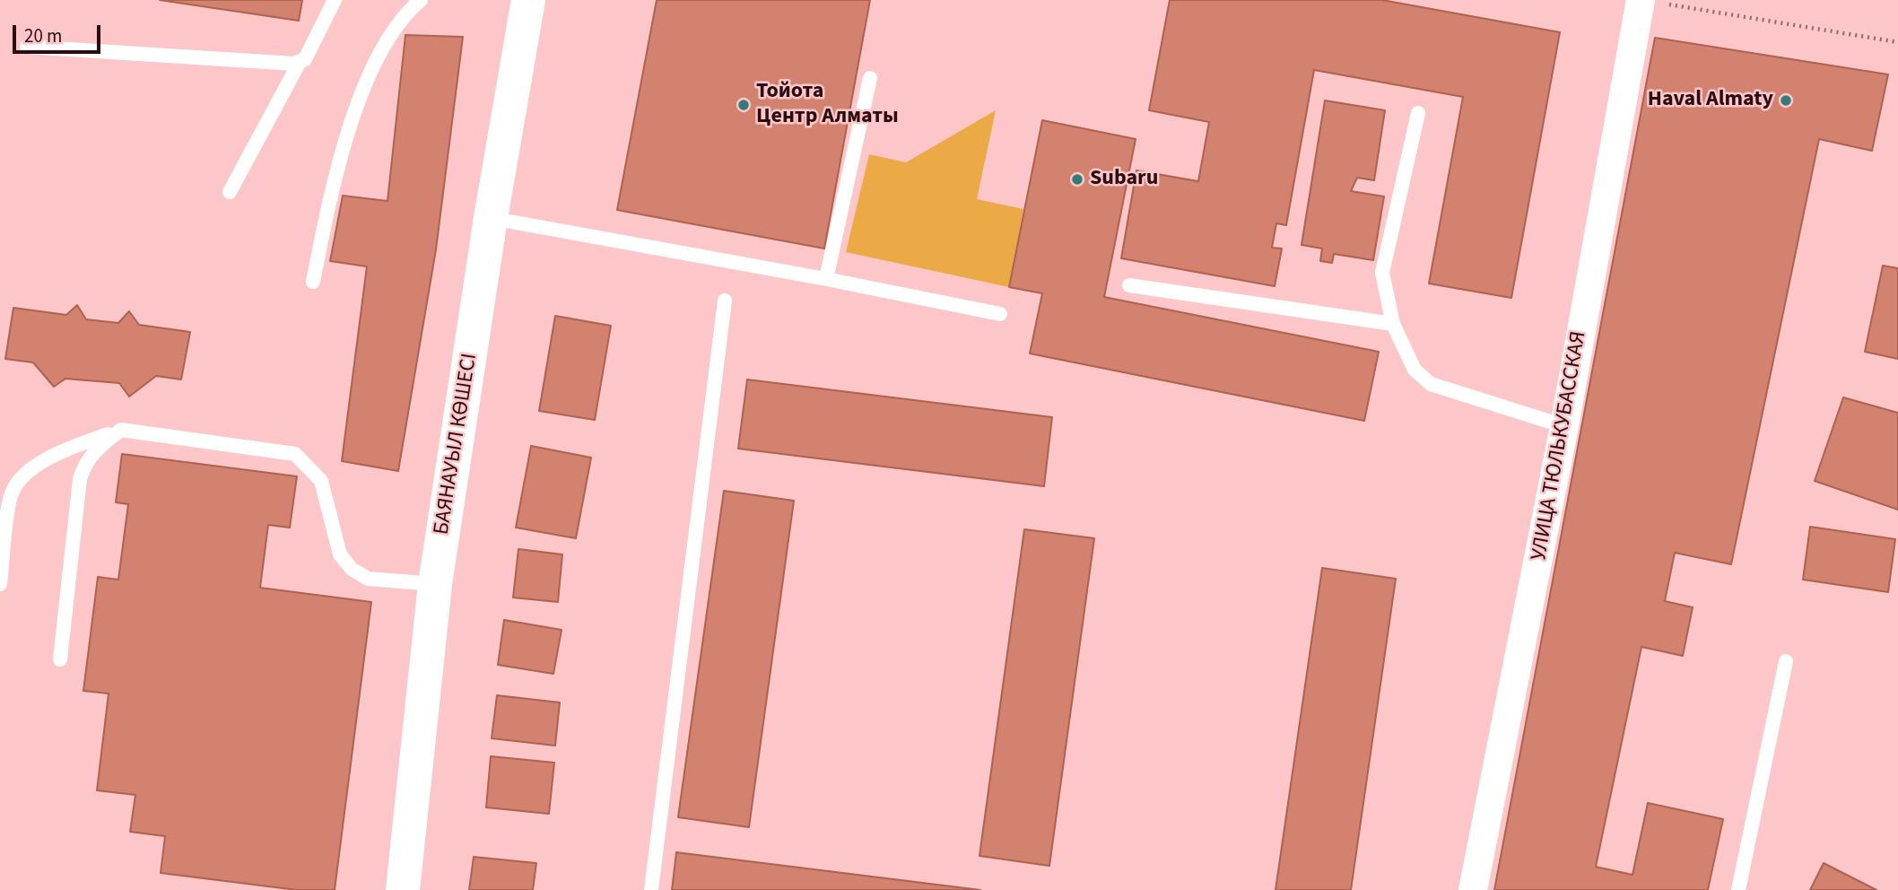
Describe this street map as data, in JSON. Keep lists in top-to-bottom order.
{
  "streets": {
    "main road": ["БАЯНАУЫЛ КӨШЕСІ"],
    "street": ["УЛИЦА ТЮЛЬКУБАССКАЯ"]
  },
  "places": ["Haval Almaty", "Тойота Центр Алматы", "Subaru"],
  "scale_bar": "20 m"
}
